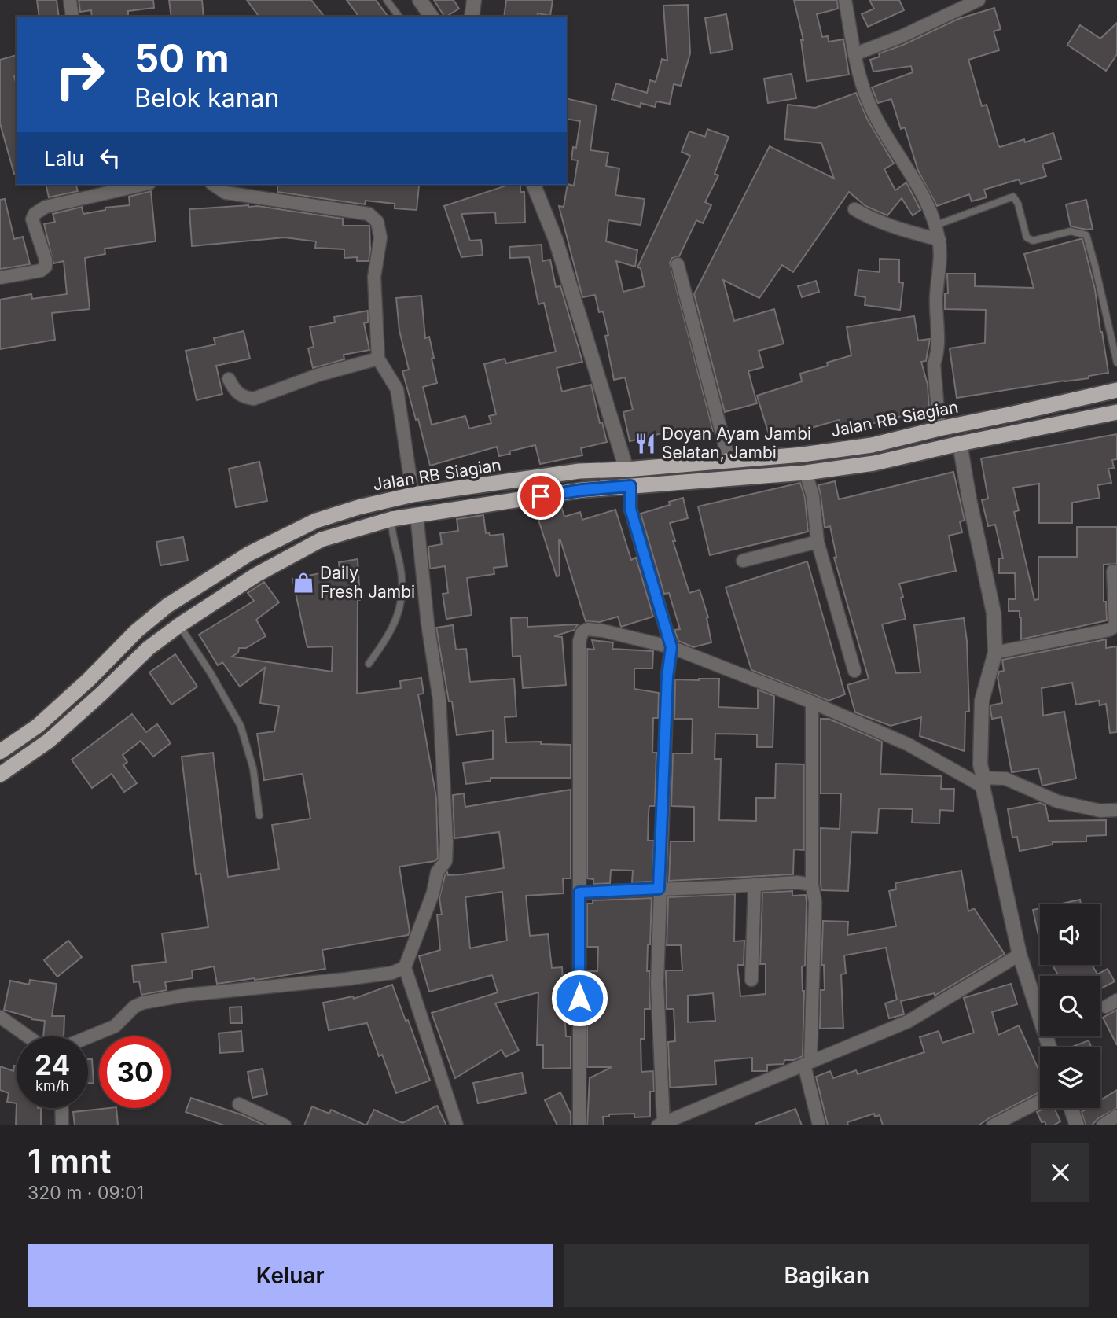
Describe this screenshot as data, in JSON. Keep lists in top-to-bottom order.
{
  "streets": {
    "highway": ["Jalan RB Siagian"]
  },
  "places": {
    "restaurant": ["Doyan Ayam Jambi Selatan, Jambi"],
    "shop": ["Daily Fresh Jambi"]
  },
  "page": {
    "turn": ["50 m", "Belok kanan"],
    "then": "Lalu",
    "speed": "24 km/h",
    "limit": "30",
    "heading": ["1 mnt", "320 m · 09:01"],
    "buttons": ["Keluar", "Bagikan"]
  }
}
